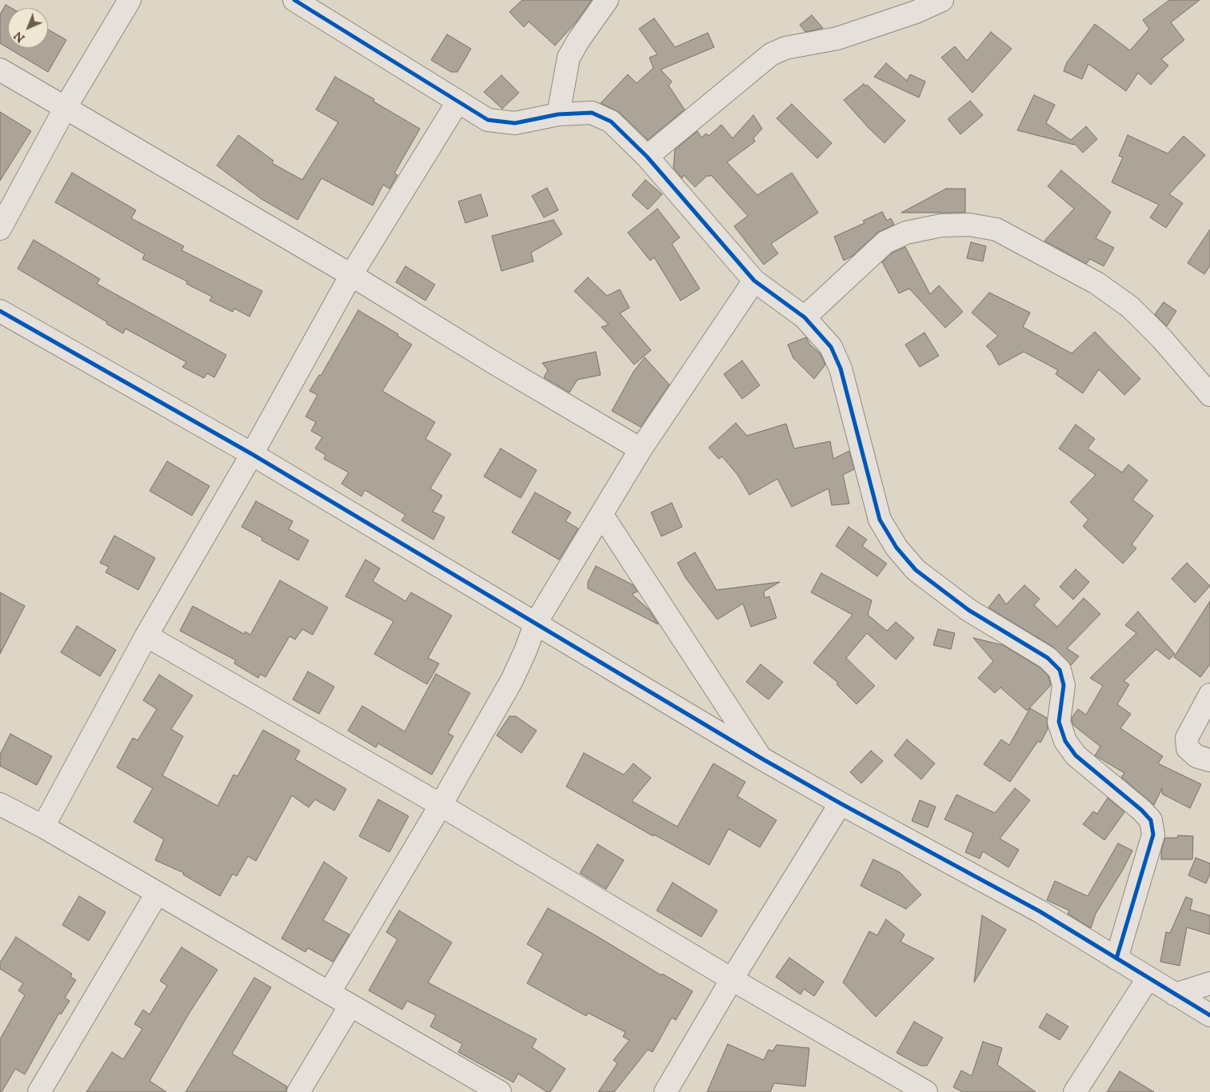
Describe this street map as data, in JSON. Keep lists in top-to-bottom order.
{
  "north": "bottom left"
}
